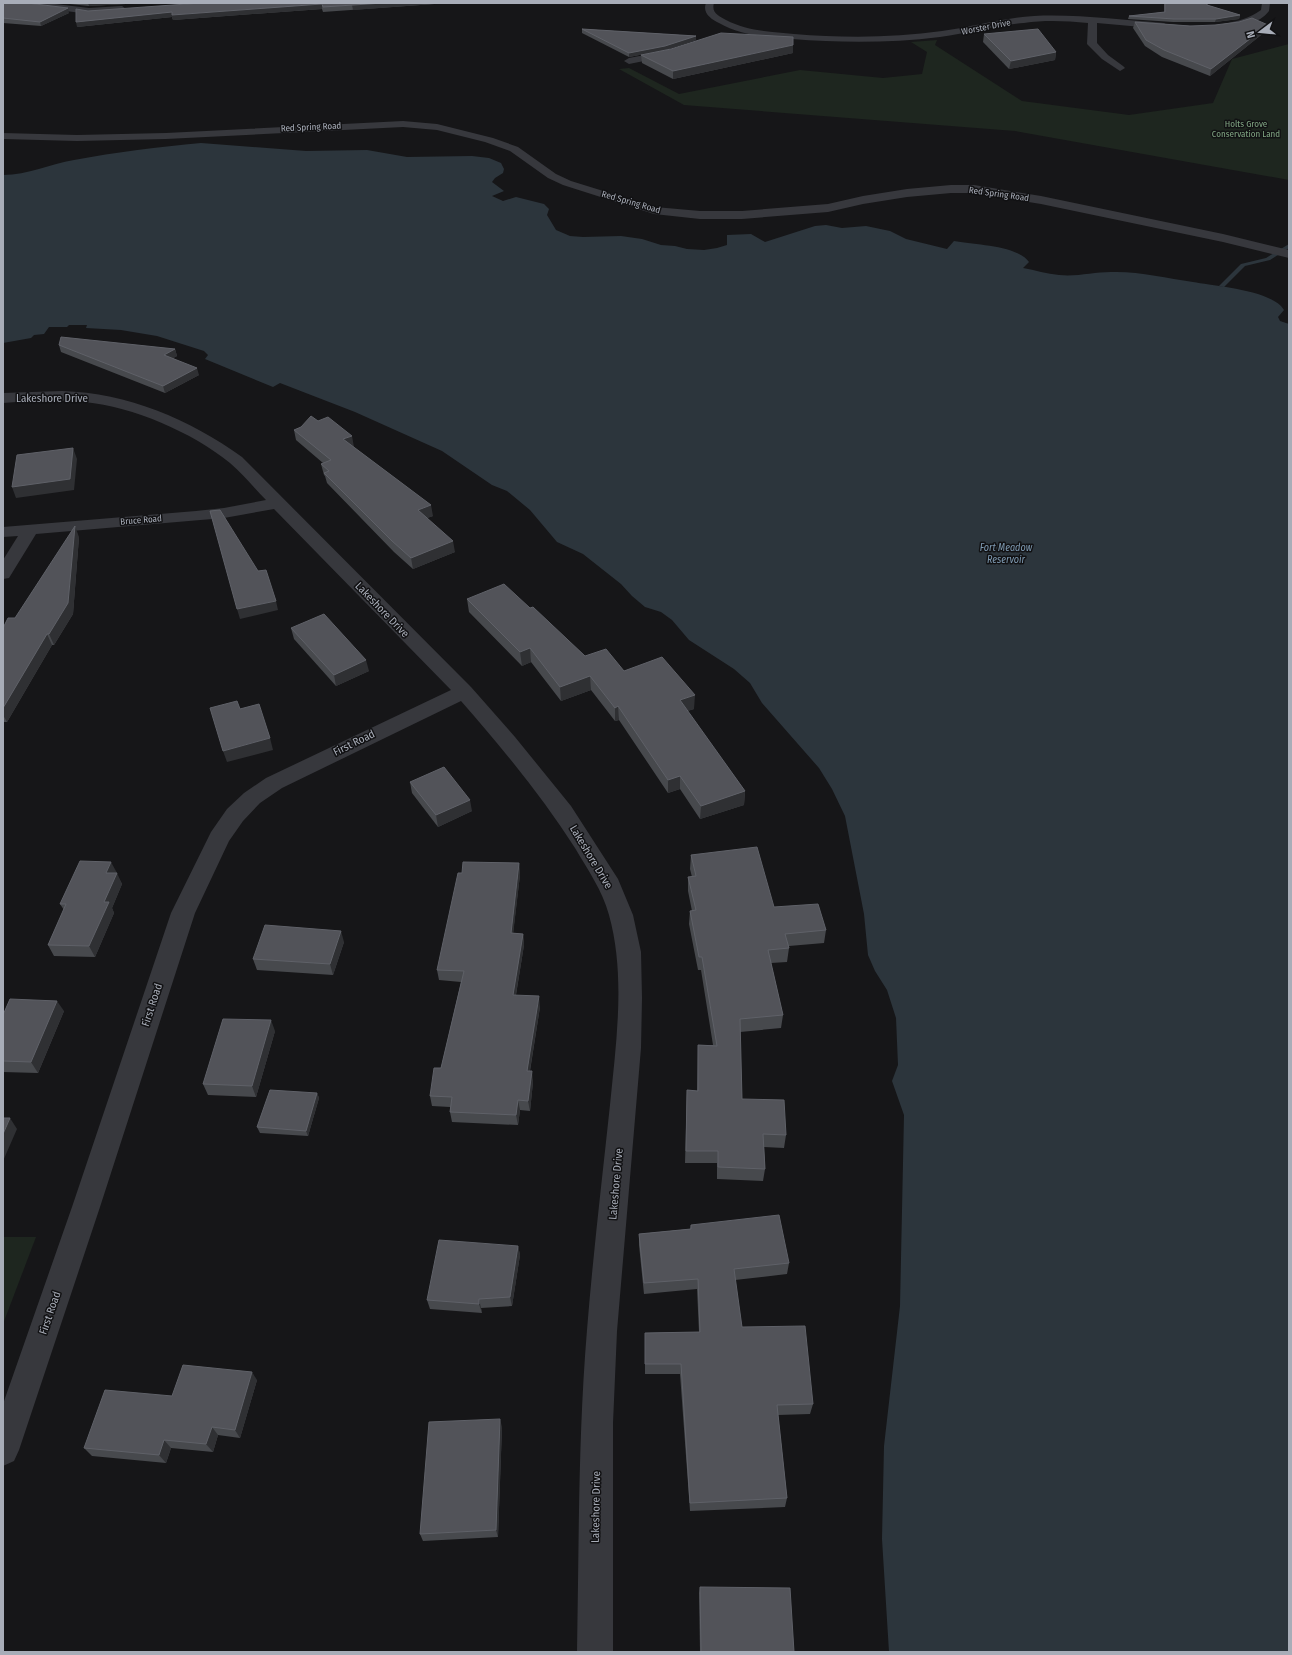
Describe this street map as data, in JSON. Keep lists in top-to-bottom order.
{
  "streets": {
    "street": [
      "Worster Drive",
      "Red Spring Road",
      "Lakeshore Drive",
      "Bruce Road",
      "First Road"
    ]
  },
  "crossings": [
    ["Lakeshore Drive", "Bruce Road"],
    ["Lakeshore Drive", "First Road"]
  ],
  "water": ["Fort Meadow Reservoir"],
  "parks": ["Holts Grove Conservation Land"],
  "north": "left"
}
